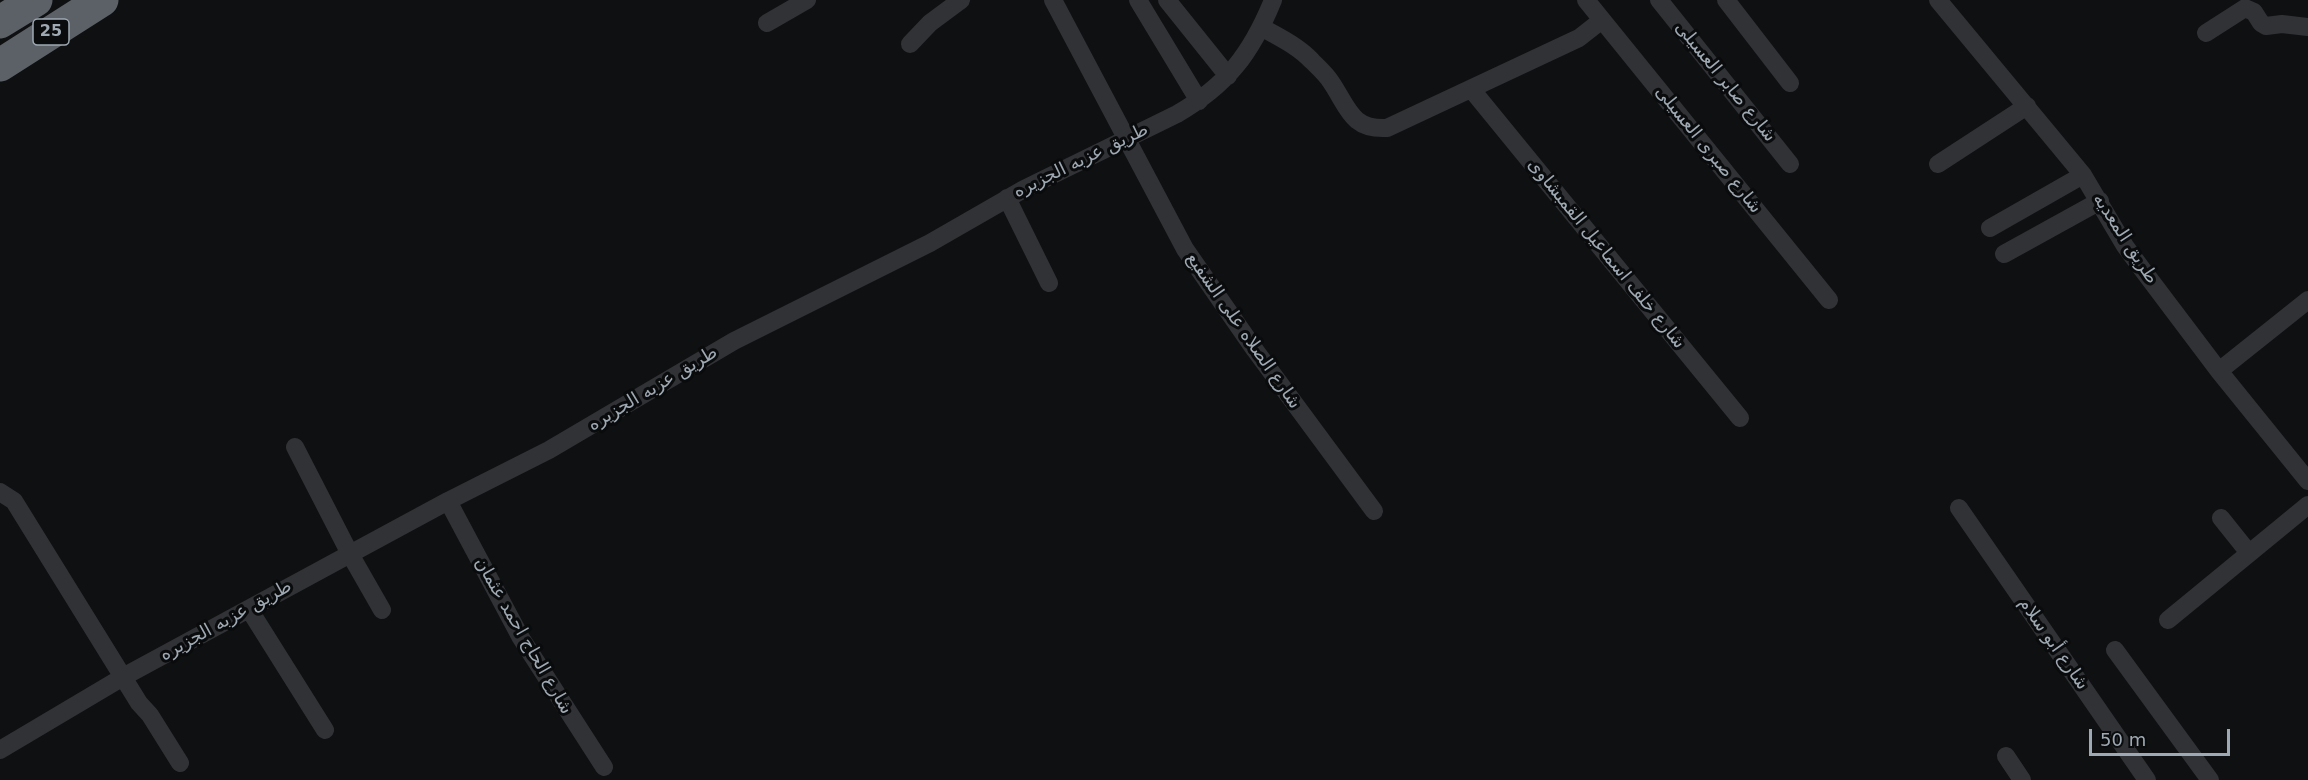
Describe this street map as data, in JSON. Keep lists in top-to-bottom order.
{
  "streets": {
    "highway": ["25"],
    "street": [
      "شارع صابر العسيلى",
      "شارع صبرى العسيلى",
      "طريق عزبه الجزيره",
      "طريق المعديه",
      "شارع خلف اسماعيل القمبشاوى",
      "شارع الصلاه على الشفيع",
      "شارع الحاج احمد عثمان",
      "شارع أبو سلام"
    ]
  },
  "crossings": [
    ["طريق عزبه الجزيره", "شارع الصلاه على الشفيع"],
    ["طريق عزبه الجزيره", "شارع الحاج احمد عثمان"]
  ],
  "scale_bar": "50 m"
}
